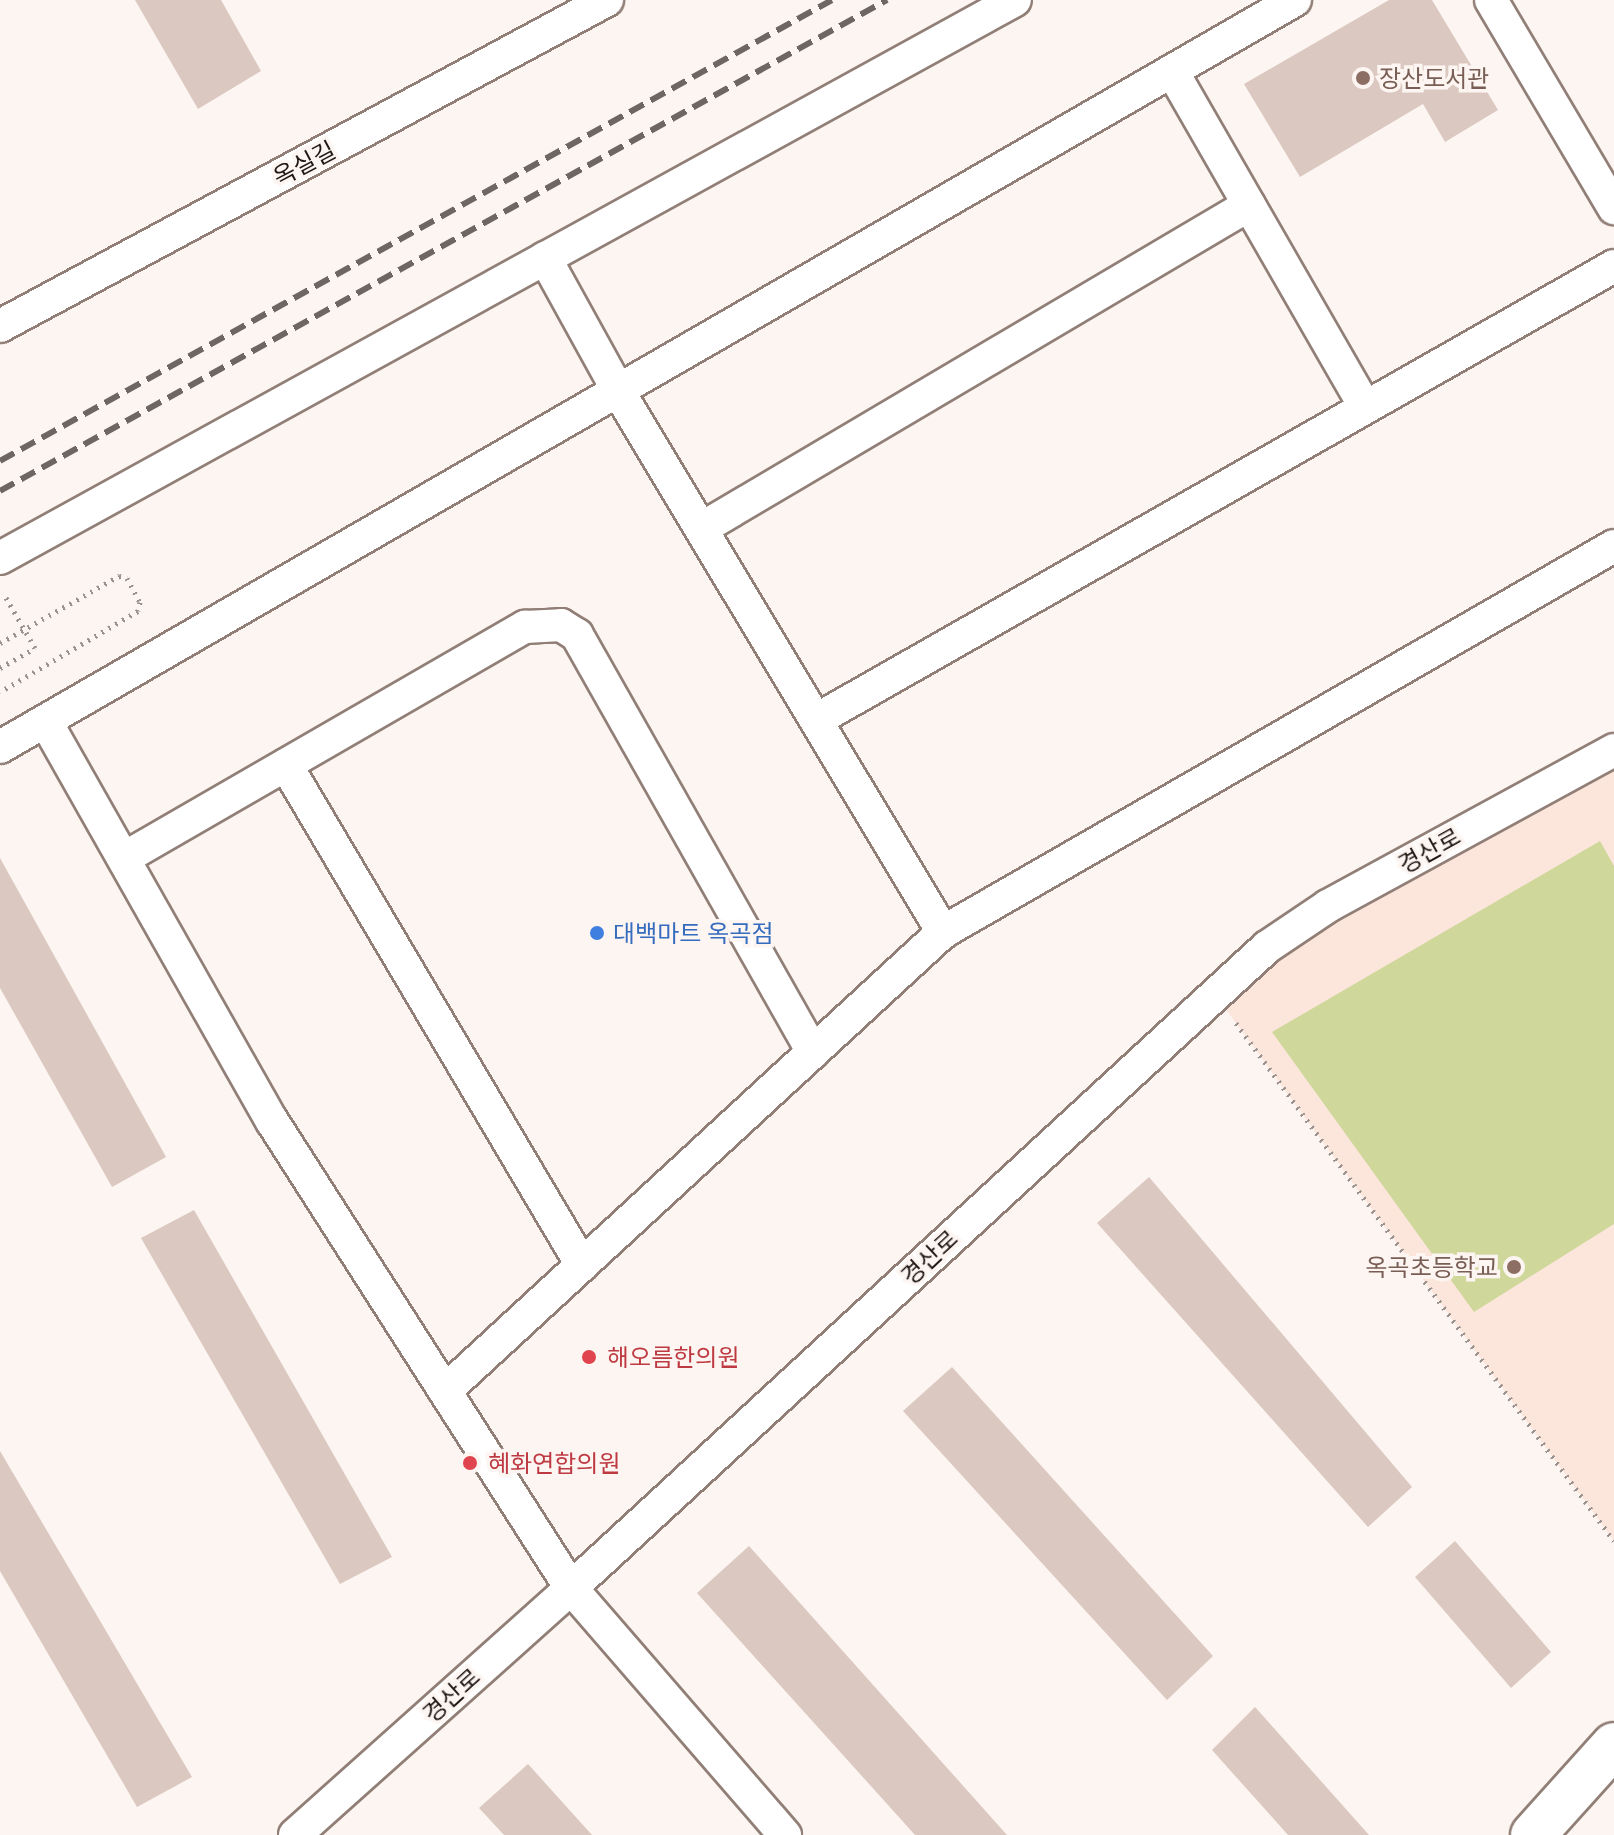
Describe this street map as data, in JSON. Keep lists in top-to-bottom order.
{
  "streets": {
    "street": ["옥실길", "경산로"]
  },
  "places": [
    "장산도서관",
    "대백마트 옥곡점",
    "옥곡초등학교",
    "해오름한의원",
    "혜화연합의원"
  ]
}
